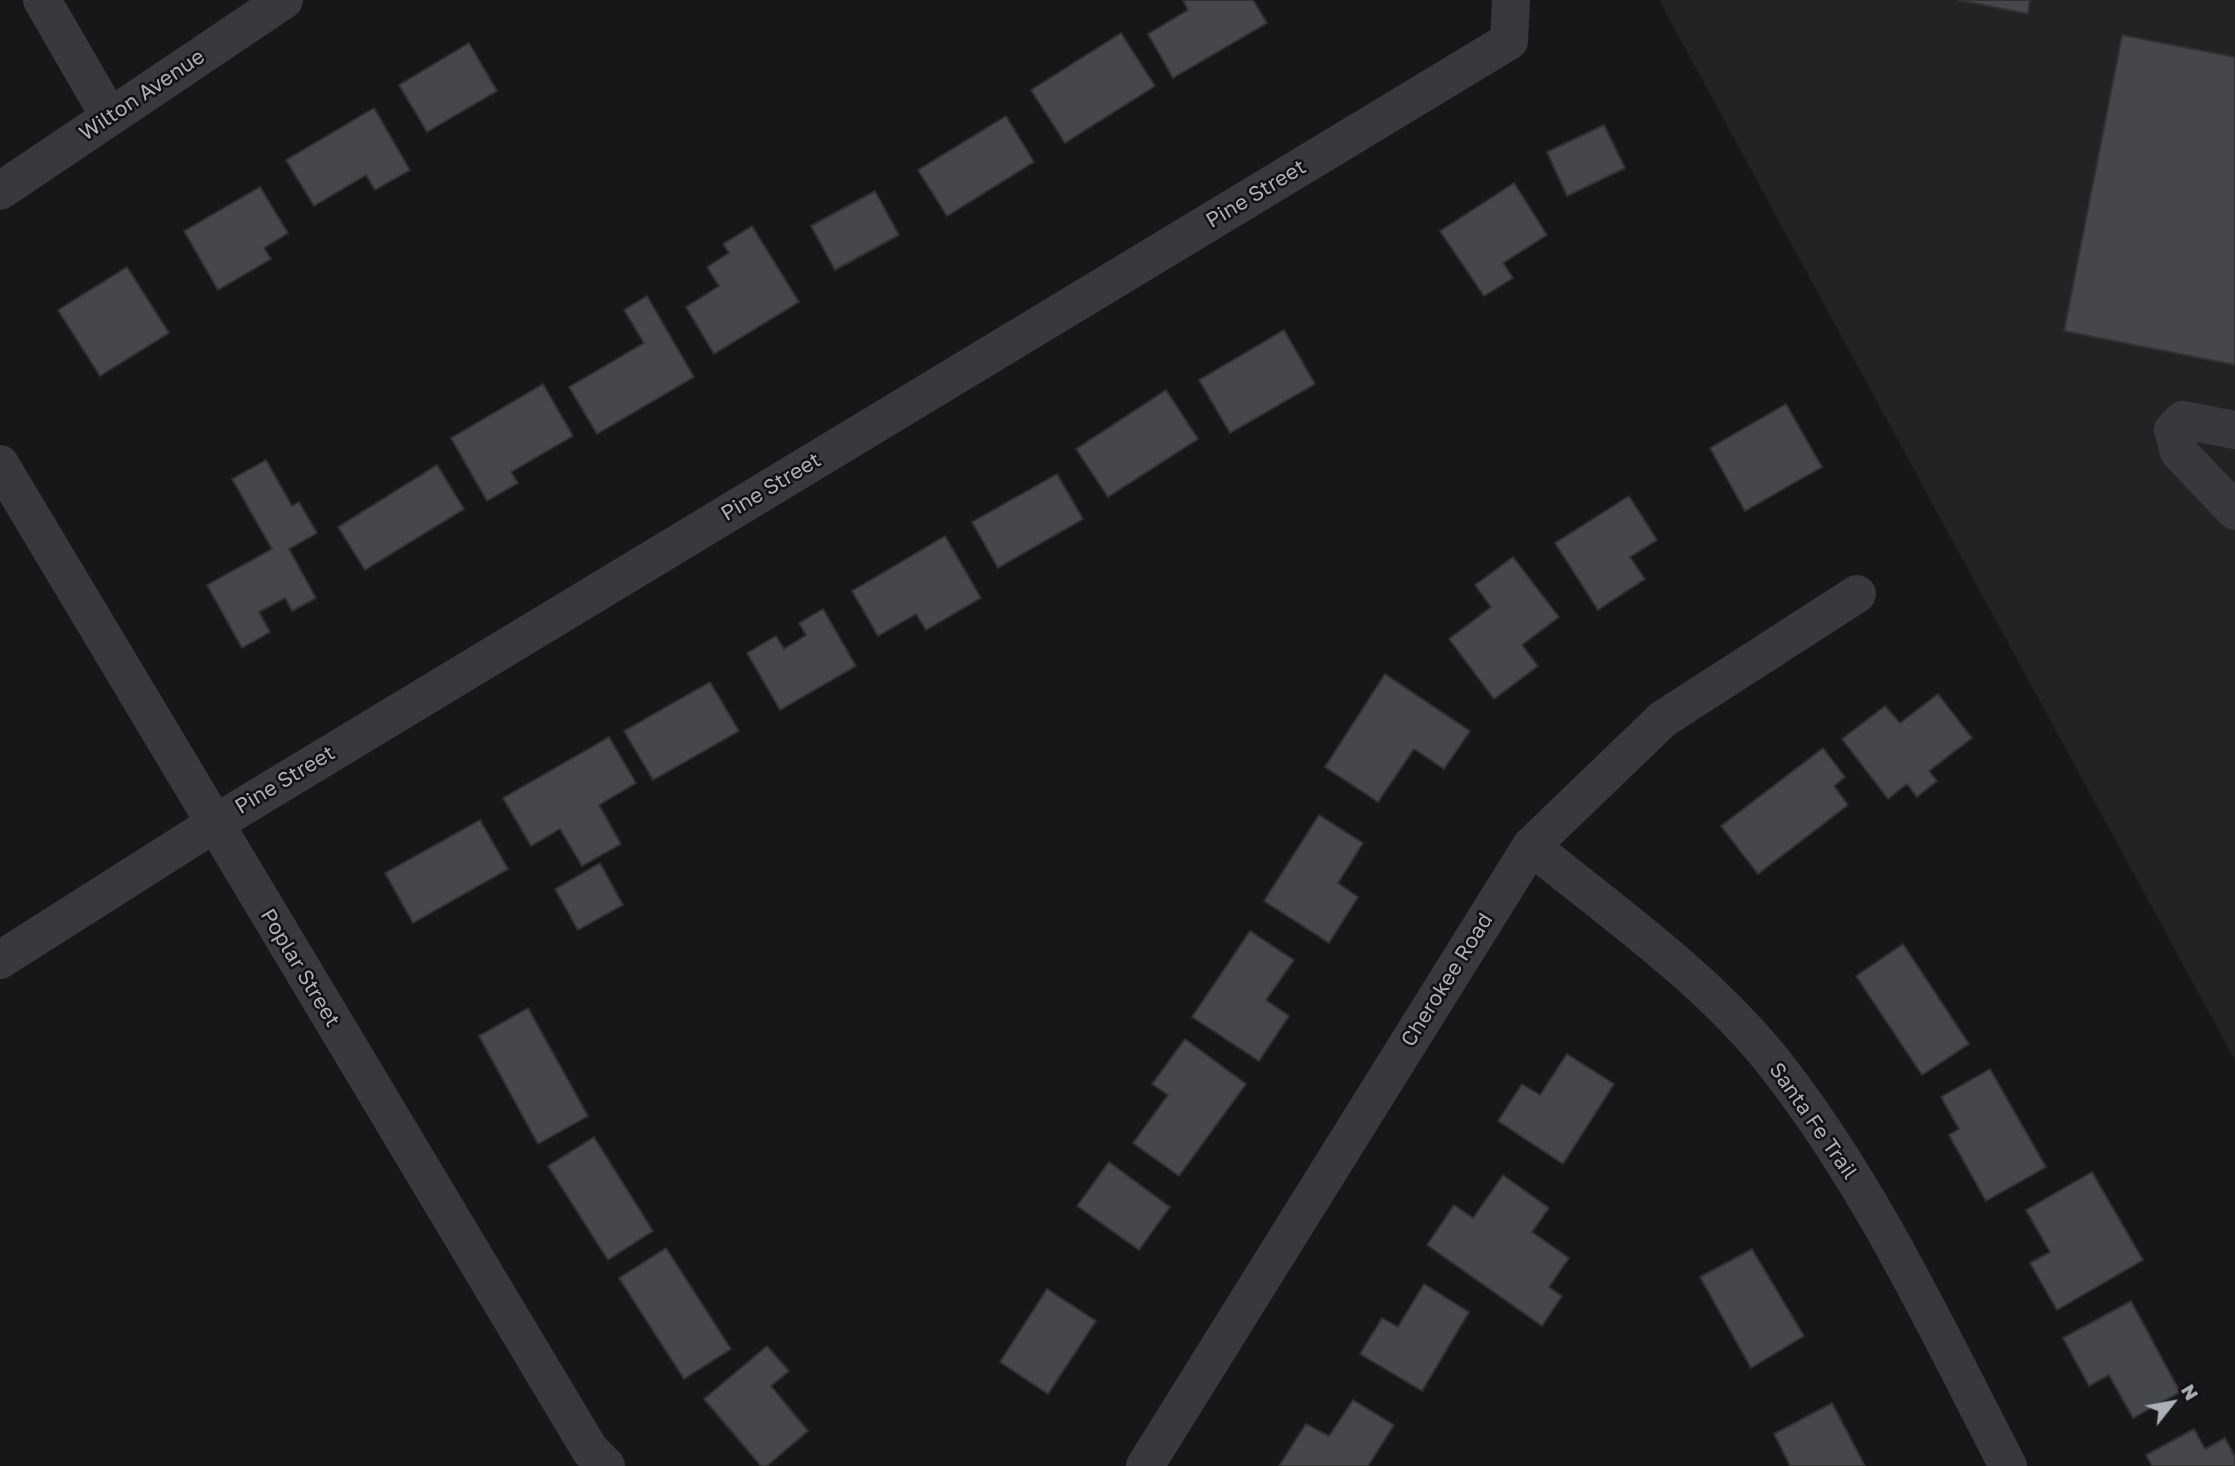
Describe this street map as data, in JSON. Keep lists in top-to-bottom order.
{
  "streets": {
    "street": [
      "Wilton Avenue",
      "Pine Street",
      "Poplar Street",
      "Cherokee Road",
      "Santa Fe Trail"
    ]
  },
  "crossings": [
    ["Pine Street", "Poplar Street"],
    ["Cherokee Road", "Santa Fe Trail"]
  ],
  "north": "top right"
}
